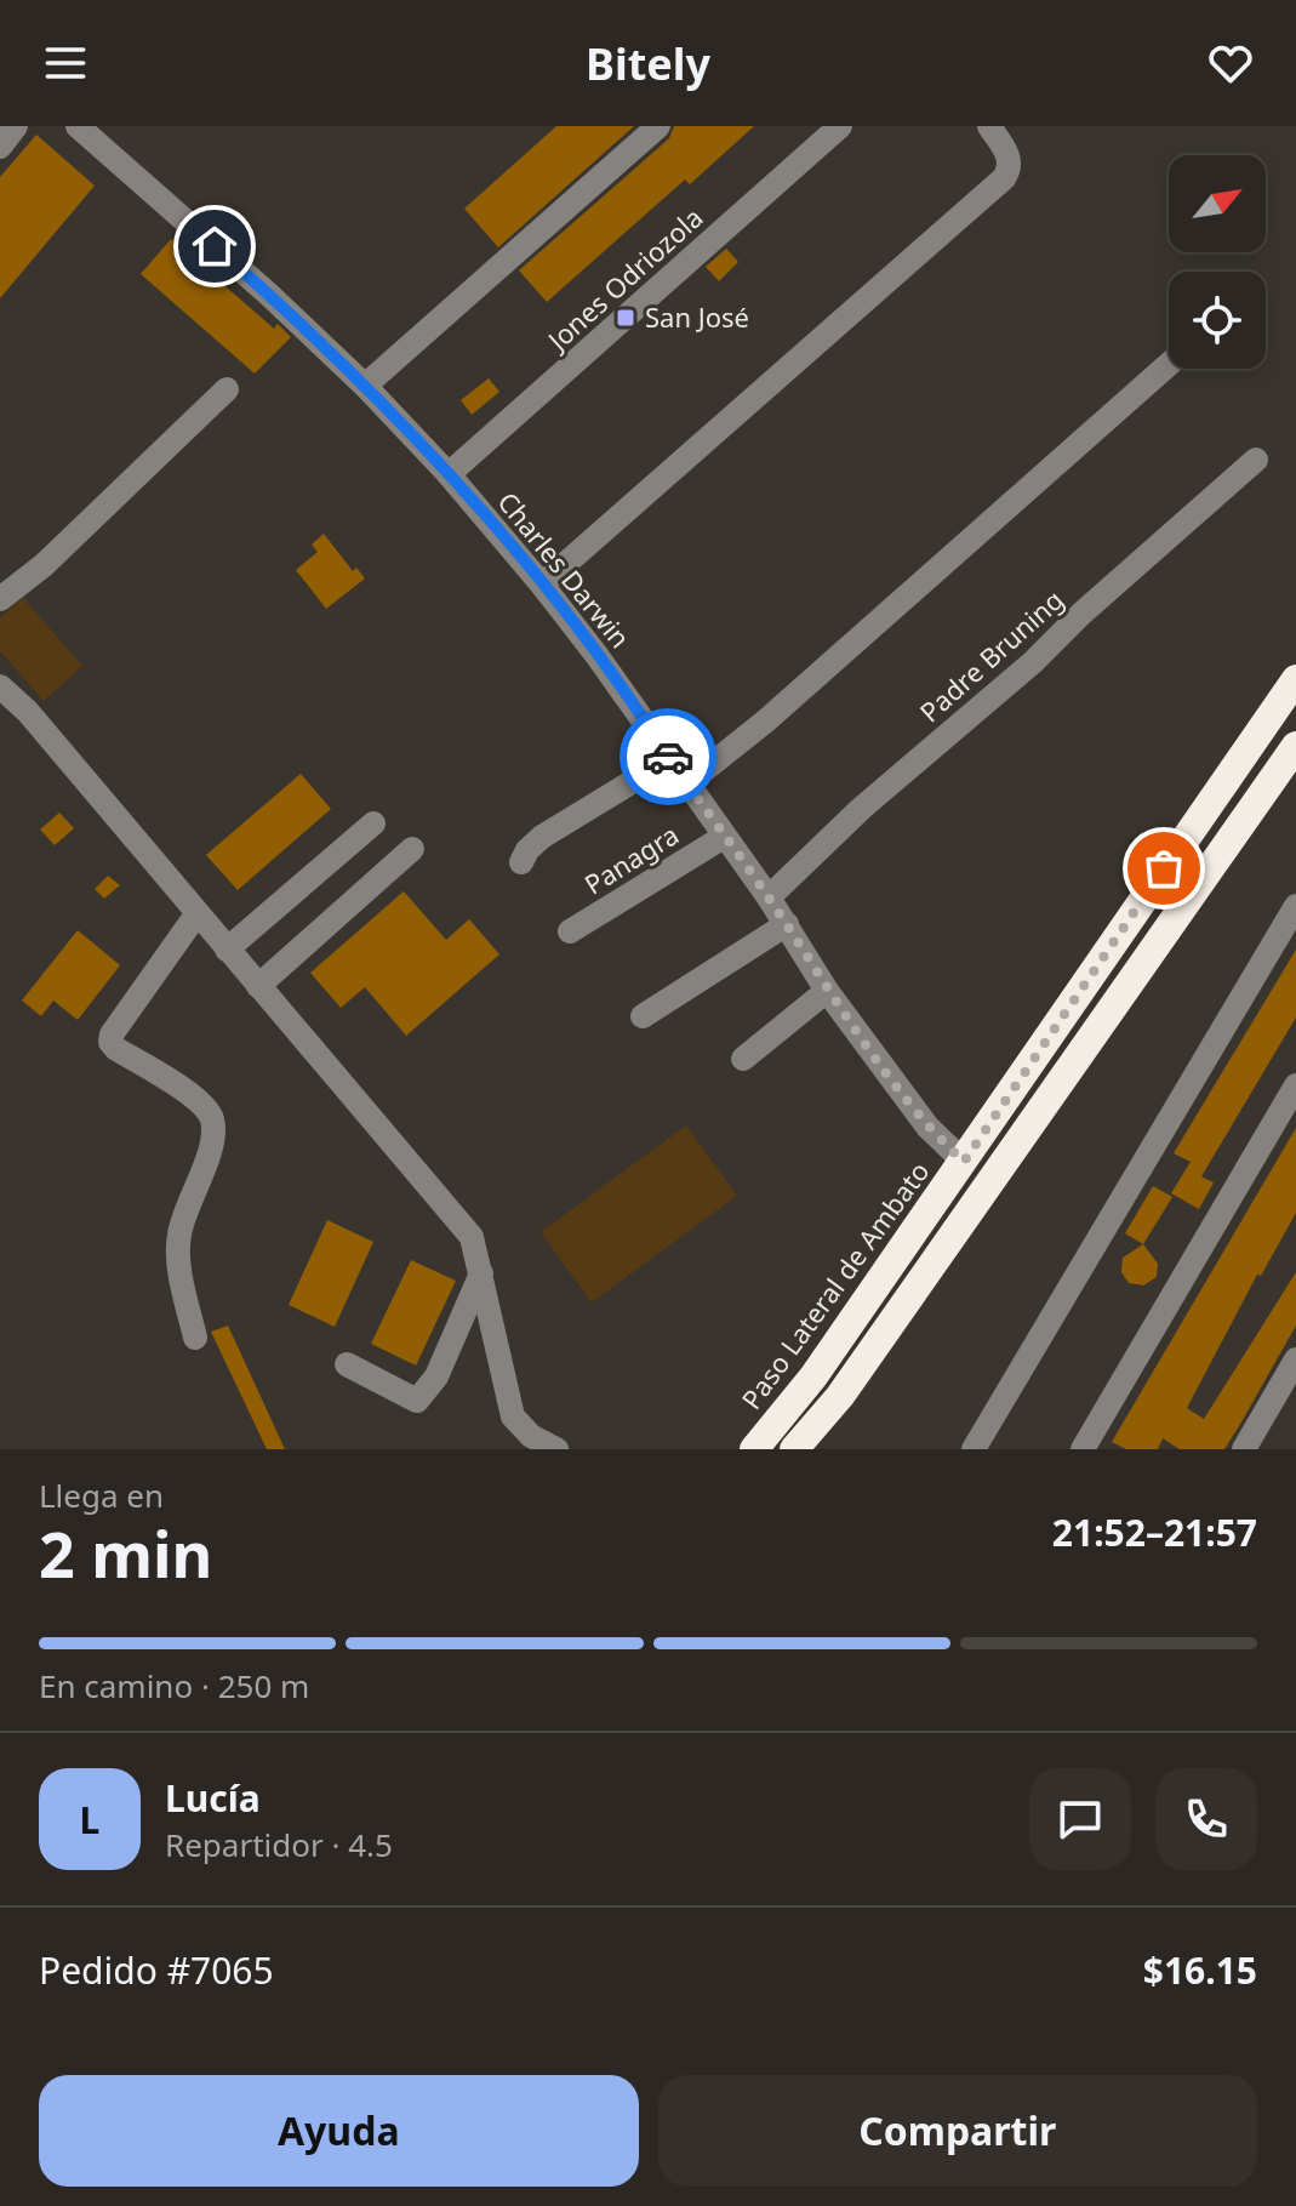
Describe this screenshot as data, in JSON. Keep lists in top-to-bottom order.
{
  "streets": {
    "highway": ["Paso Lateral de Ambato"],
    "street": [
      "Jones Odriozola",
      "Charles Darwin",
      "Padre Bruning",
      "Panagra"
    ]
  },
  "crossings": [
    ["Jones Odriozola", "Charles Darwin"],
    ["Charles Darwin", "Padre Bruning"],
    ["Charles Darwin", "Panagra"],
    ["Charles Darwin", "Paso Lateral de Ambato"]
  ],
  "places": {
    "transit": ["San José"]
  },
  "north": "top right",
  "page": {
    "header": "Bitely",
    "heading": ["2 min", "Llega en", "21:52–21:57"],
    "panel": [
      "Lucía",
      "Repartidor · 4.5",
      "Pedido #7065",
      "$16.15"
    ],
    "bar": "En camino · 250 m",
    "round": "L",
    "buttons": ["Ayuda", "Compartir"]
  }
}
